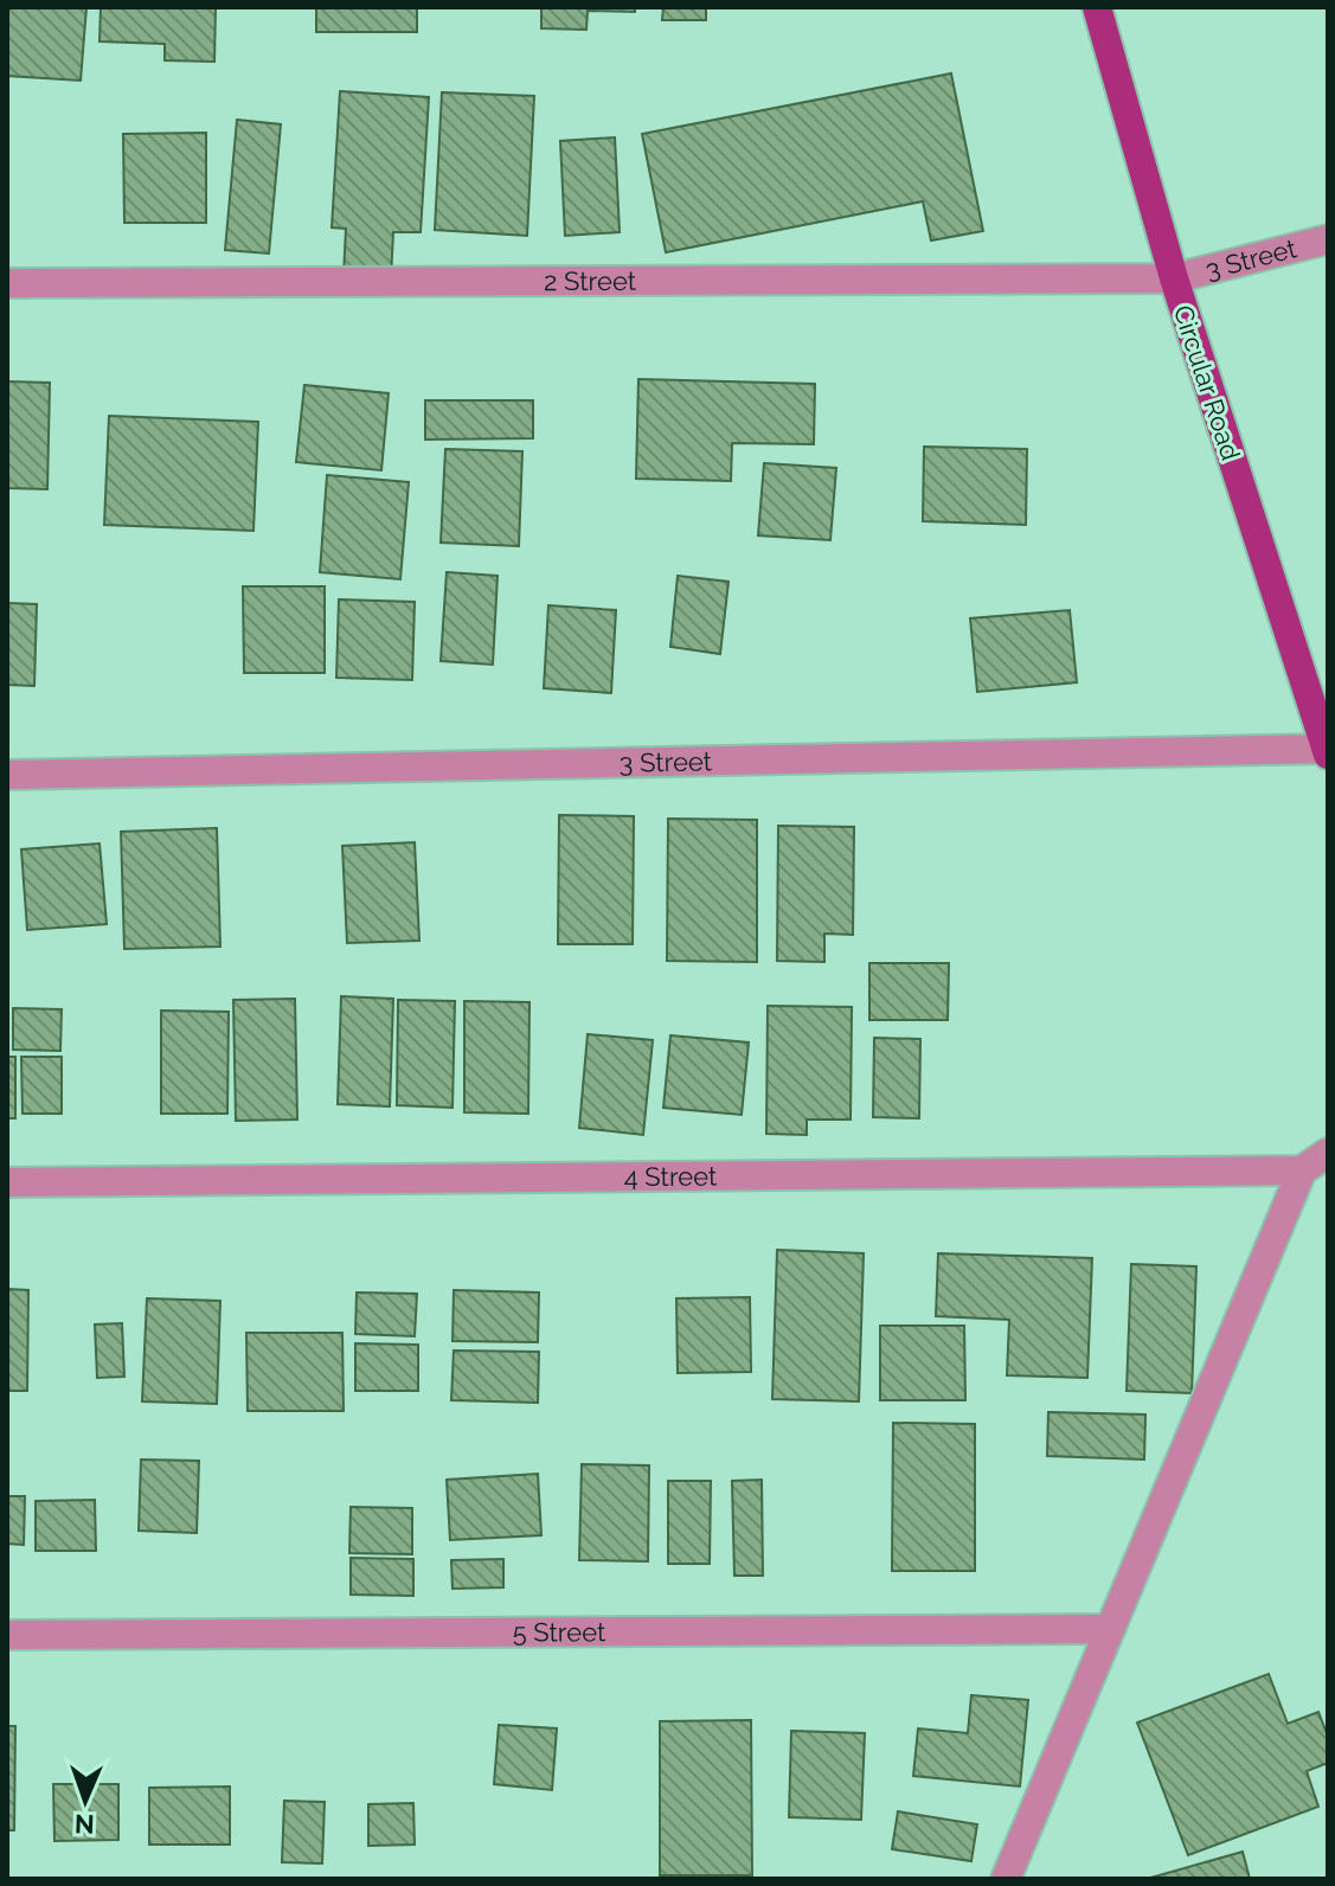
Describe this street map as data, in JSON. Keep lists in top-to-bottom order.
{
  "streets": {
    "main road": ["Circular Road"],
    "street": [
      "3 Street",
      "2 Street",
      "4 Street",
      "5 Street"
    ]
  },
  "crossings": [
    ["3 Street", "2 Street"],
    ["3 Street", "Circular Road"],
    ["2 Street", "Circular Road"]
  ],
  "north": "bottom"
}
